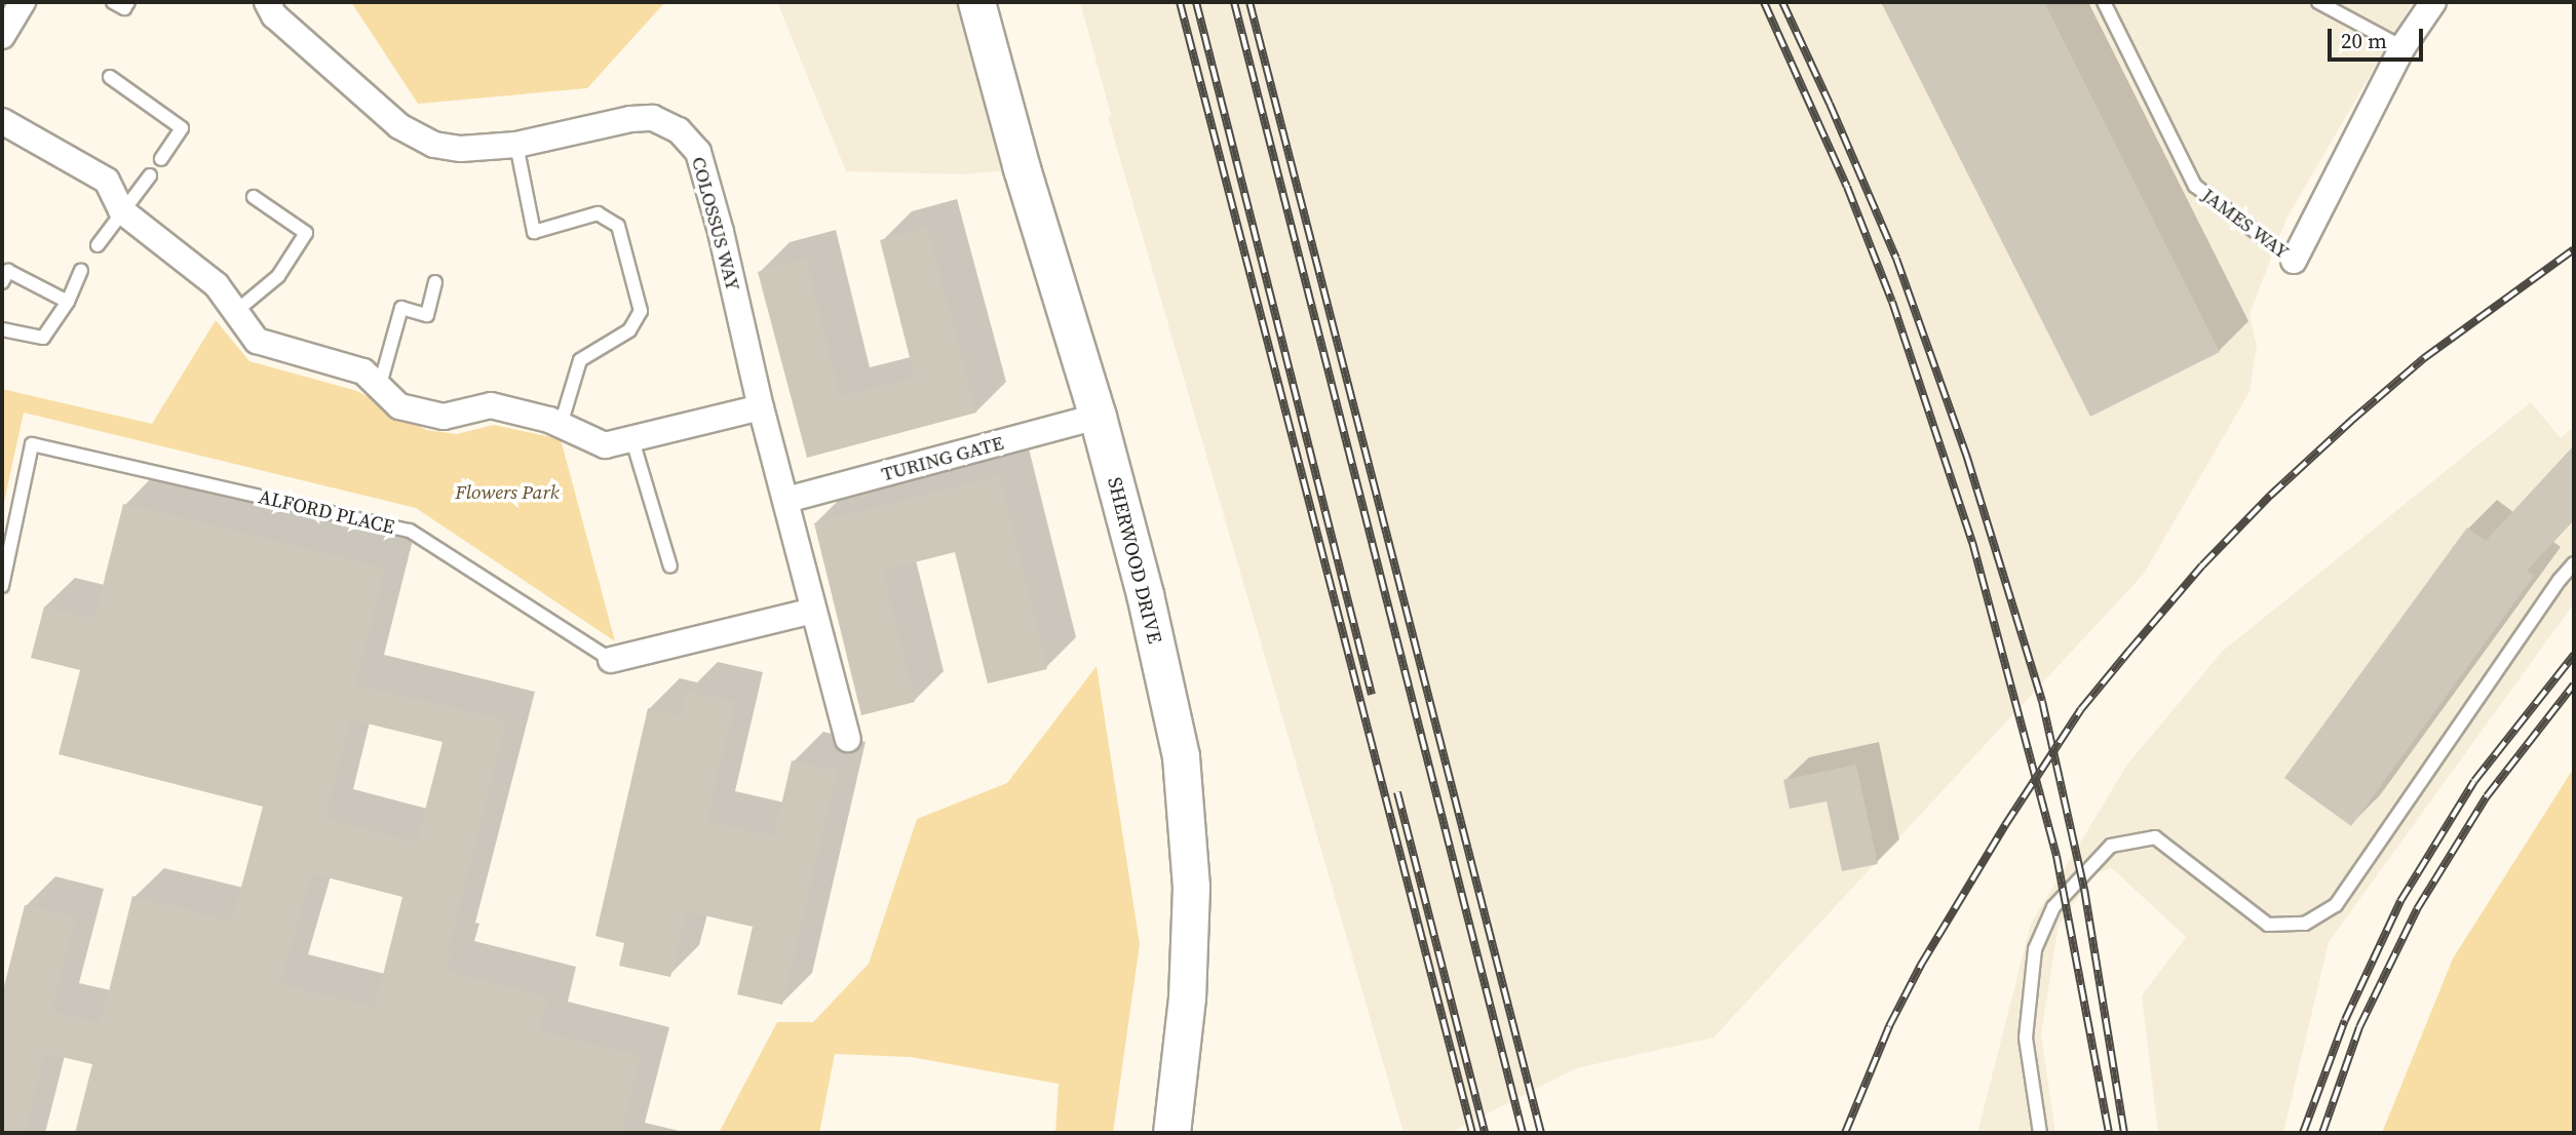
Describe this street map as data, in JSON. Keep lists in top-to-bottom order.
{
  "streets": {
    "street": [
      "COLOSSUS WAY",
      "JAMES WAY",
      "TURING GATE",
      "ALFORD PLACE",
      "SHERWOOD DRIVE"
    ]
  },
  "crossings": [
    ["COLOSSUS WAY", "TURING GATE"],
    ["COLOSSUS WAY", "ALFORD PLACE"],
    ["TURING GATE", "SHERWOOD DRIVE"]
  ],
  "parks": ["Flowers Park"],
  "scale_bar": "20 m"
}
